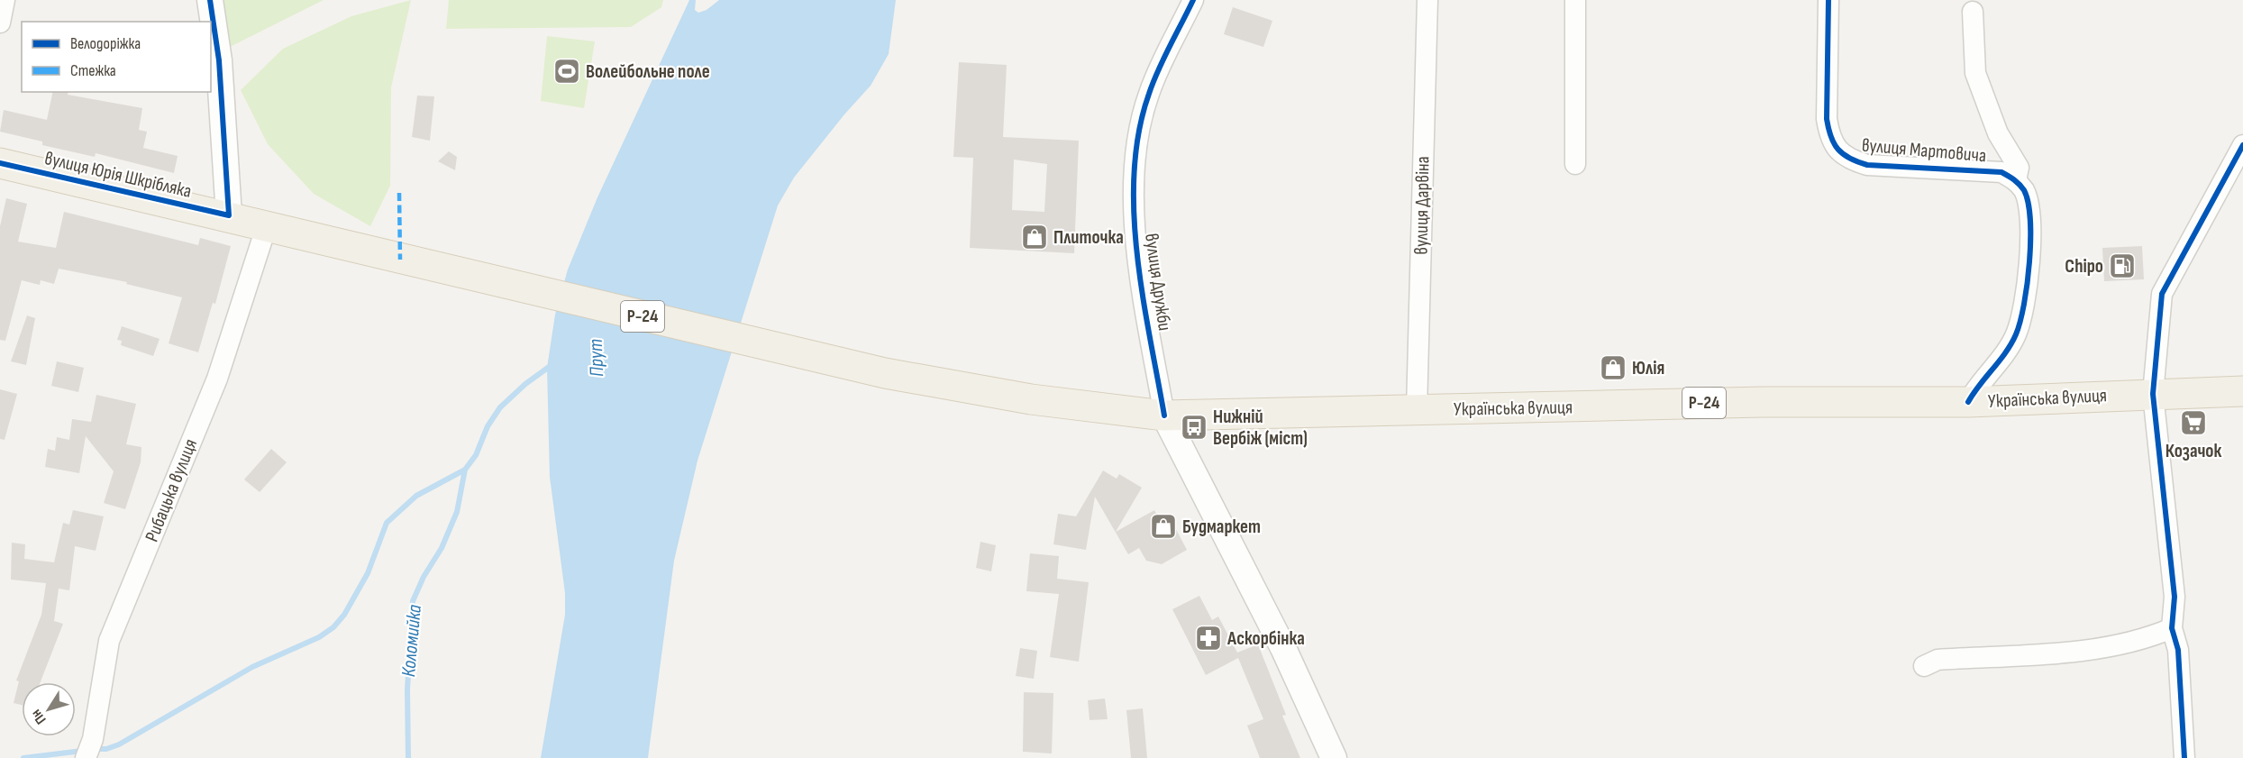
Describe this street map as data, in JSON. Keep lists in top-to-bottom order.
{
  "streets": {
    "main road": ["вулиця Юрія Шкрібляка", "Р-24", "Українська вулиця"],
    "street": [
      "вулиця Мартовича",
      "вулиця Дарвіна",
      "вулиця Дружби",
      "Рибацька вулиця"
    ]
  },
  "crossings": [
    ["вулиця Юрія Шкрібляка", "вулиця Дружби"],
    ["вулиця Юрія Шкрібляка", "Українська вулиця"],
    ["вулиця Юрія Шкрібляка", "Рибацька вулиця"],
    ["вулиця Дарвіна", "Українська вулиця"],
    ["вулиця Дружби", "Українська вулиця"]
  ],
  "water": ["Прут", "Коломийка"],
  "places": {
    "sports": ["Волейбольне поле"],
    "shop": ["Плиточка", "Юлія", "Будмаркет"],
    "fuel station": ["Chipo"],
    "supermarket": ["Козачок"],
    "bus stop": ["Нижній Вербіж (міст)"],
    "pharmacy": ["Аскорбінка"]
  },
  "legend": ["Велодоріжка", "Стежка"],
  "north": "bottom left"
}
